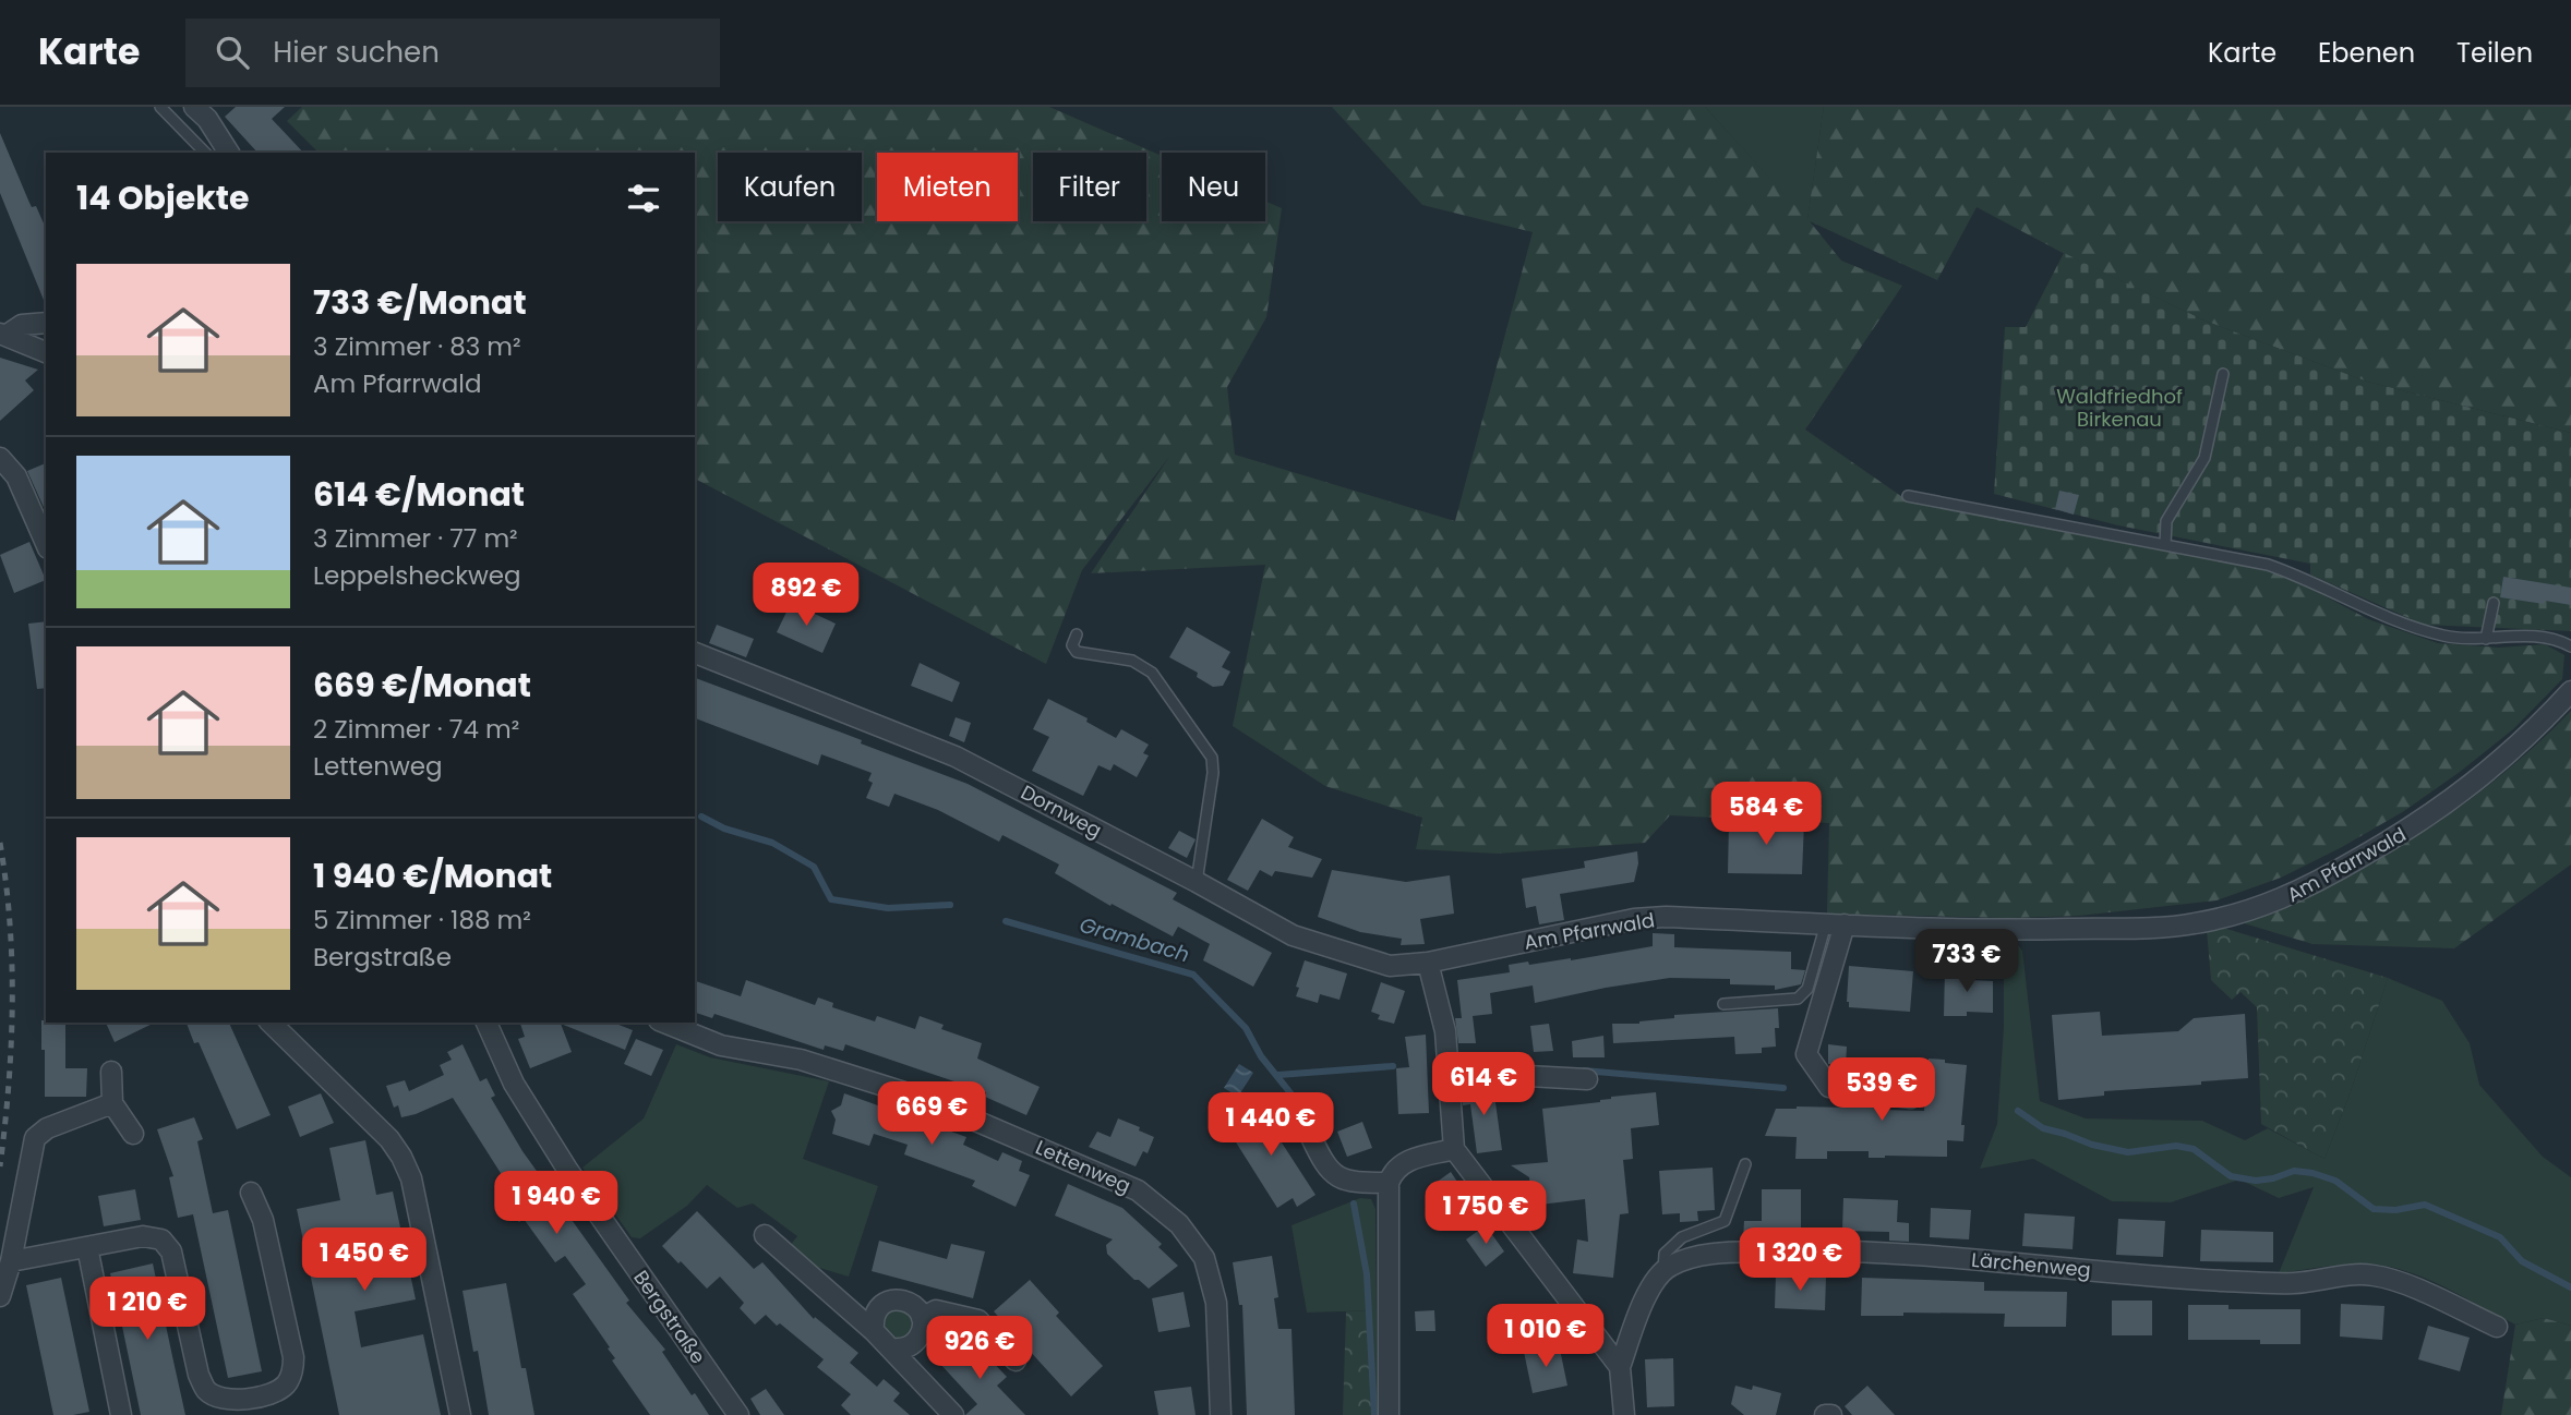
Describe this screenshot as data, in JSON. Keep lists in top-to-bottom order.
{
  "streets": {
    "street": [
      "Dornweg",
      "Am Pfarrwald",
      "Lettenweg",
      "Lärchenweg",
      "Bergstraße"
    ]
  },
  "crossings": [
    ["Dornweg", "Am Pfarrwald"]
  ],
  "water": ["Grambach"],
  "parks": ["Waldfriedhof Birkenau"],
  "page": {
    "header": "Karte",
    "search": "Hier suchen",
    "nav": ["Karte", "Ebenen", "Teilen"],
    "chip": [
      "Kaufen",
      "Mieten",
      "Filter",
      "Neu"
    ],
    "heading": "14 Objekte",
    "list": [
      {
        "name": "733 €/Monat",
        "note": "3 Zimmer · 83 m² · Am Pfarrwald"
      },
      {
        "name": "614 €/Monat",
        "note": "3 Zimmer · 77 m² · Leppelsheckweg"
      },
      {
        "name": "669 €/Monat",
        "note": "2 Zimmer · 74 m² · Lettenweg"
      },
      {
        "name": "1 940 €/Monat",
        "note": "5 Zimmer · 188 m² · Bergstraße"
      }
    ],
    "price": [
      "892 €",
      "584 €",
      "733 €",
      "614 €",
      "539 €",
      "669 €",
      "1 440 €",
      "1 940 €",
      "1 750 €",
      "1 450 €",
      "1 320 €",
      "1 210 €",
      "1 010 €",
      "926 €"
    ]
  }
}
